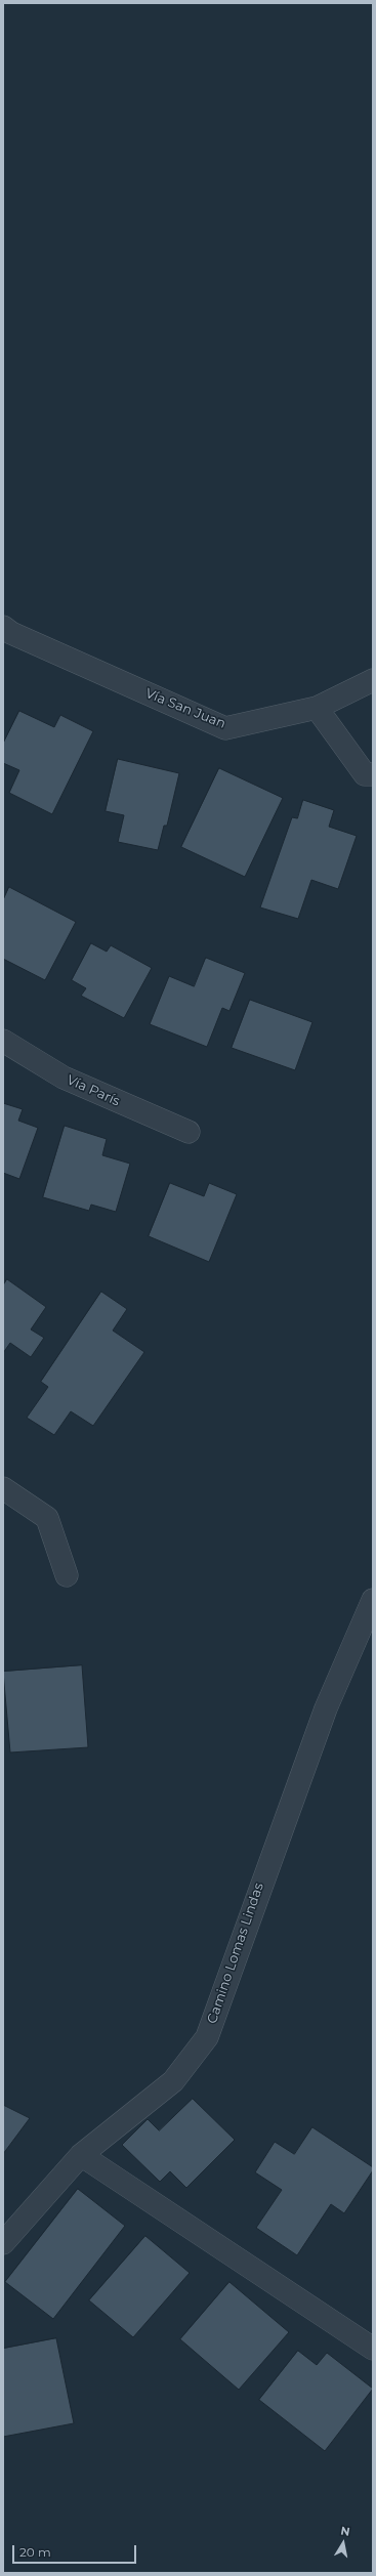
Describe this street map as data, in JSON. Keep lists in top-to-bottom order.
{
  "streets": {
    "street": ["Vía San Juan", "Vía París", "Camino Lomas Lindas"]
  },
  "scale_bar": "20 m",
  "north": "top"
}
